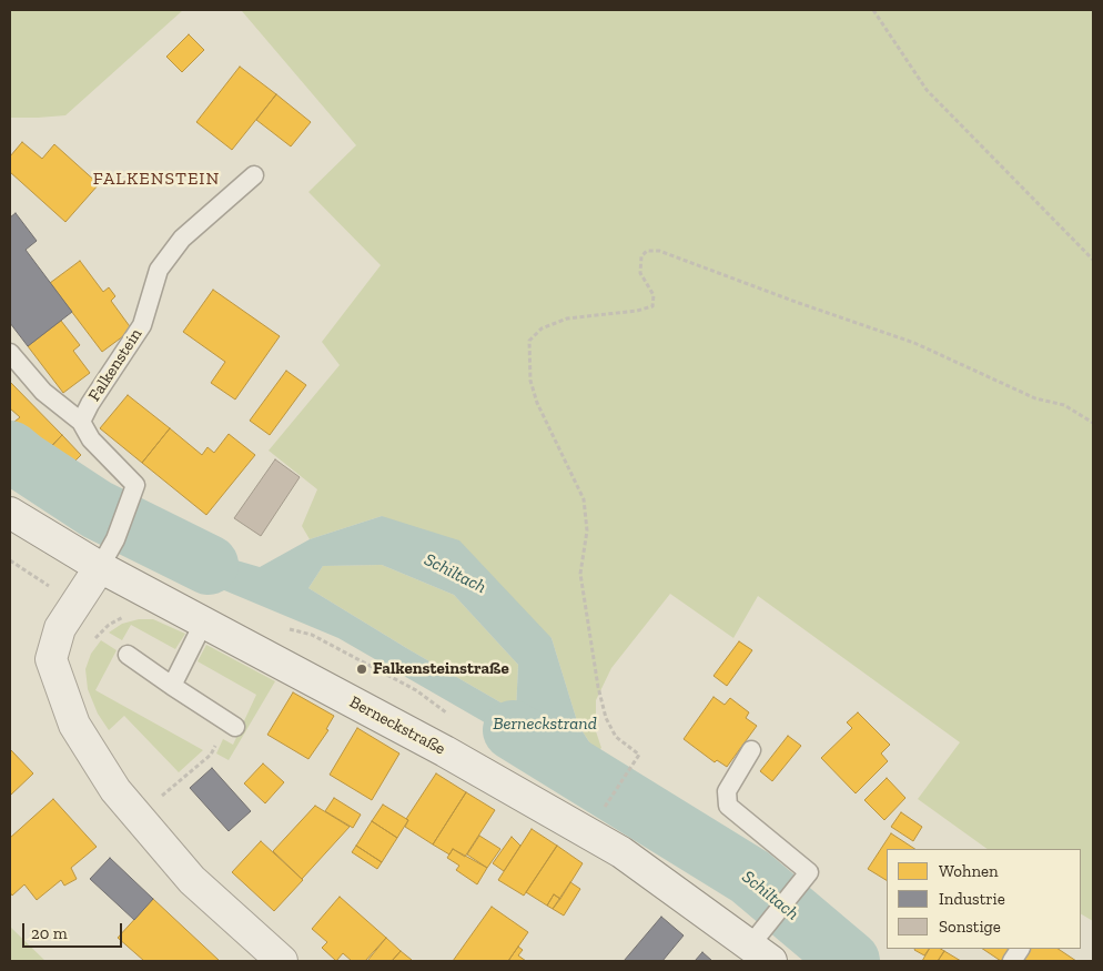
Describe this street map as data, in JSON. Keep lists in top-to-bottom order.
{
  "streets": {
    "main road": ["Berneckstraße"],
    "lane": ["Falkenstein"]
  },
  "crossings": [
    ["Falkenstein", "Berneckstraße"]
  ],
  "districts": ["FALKENSTEIN"],
  "water": ["Schiltach", "Berneckstrand"],
  "places": ["Falkensteinstraße"],
  "legend": ["Wohnen", "Industrie", "Sonstige"],
  "scale_bar": "20 m"
}
